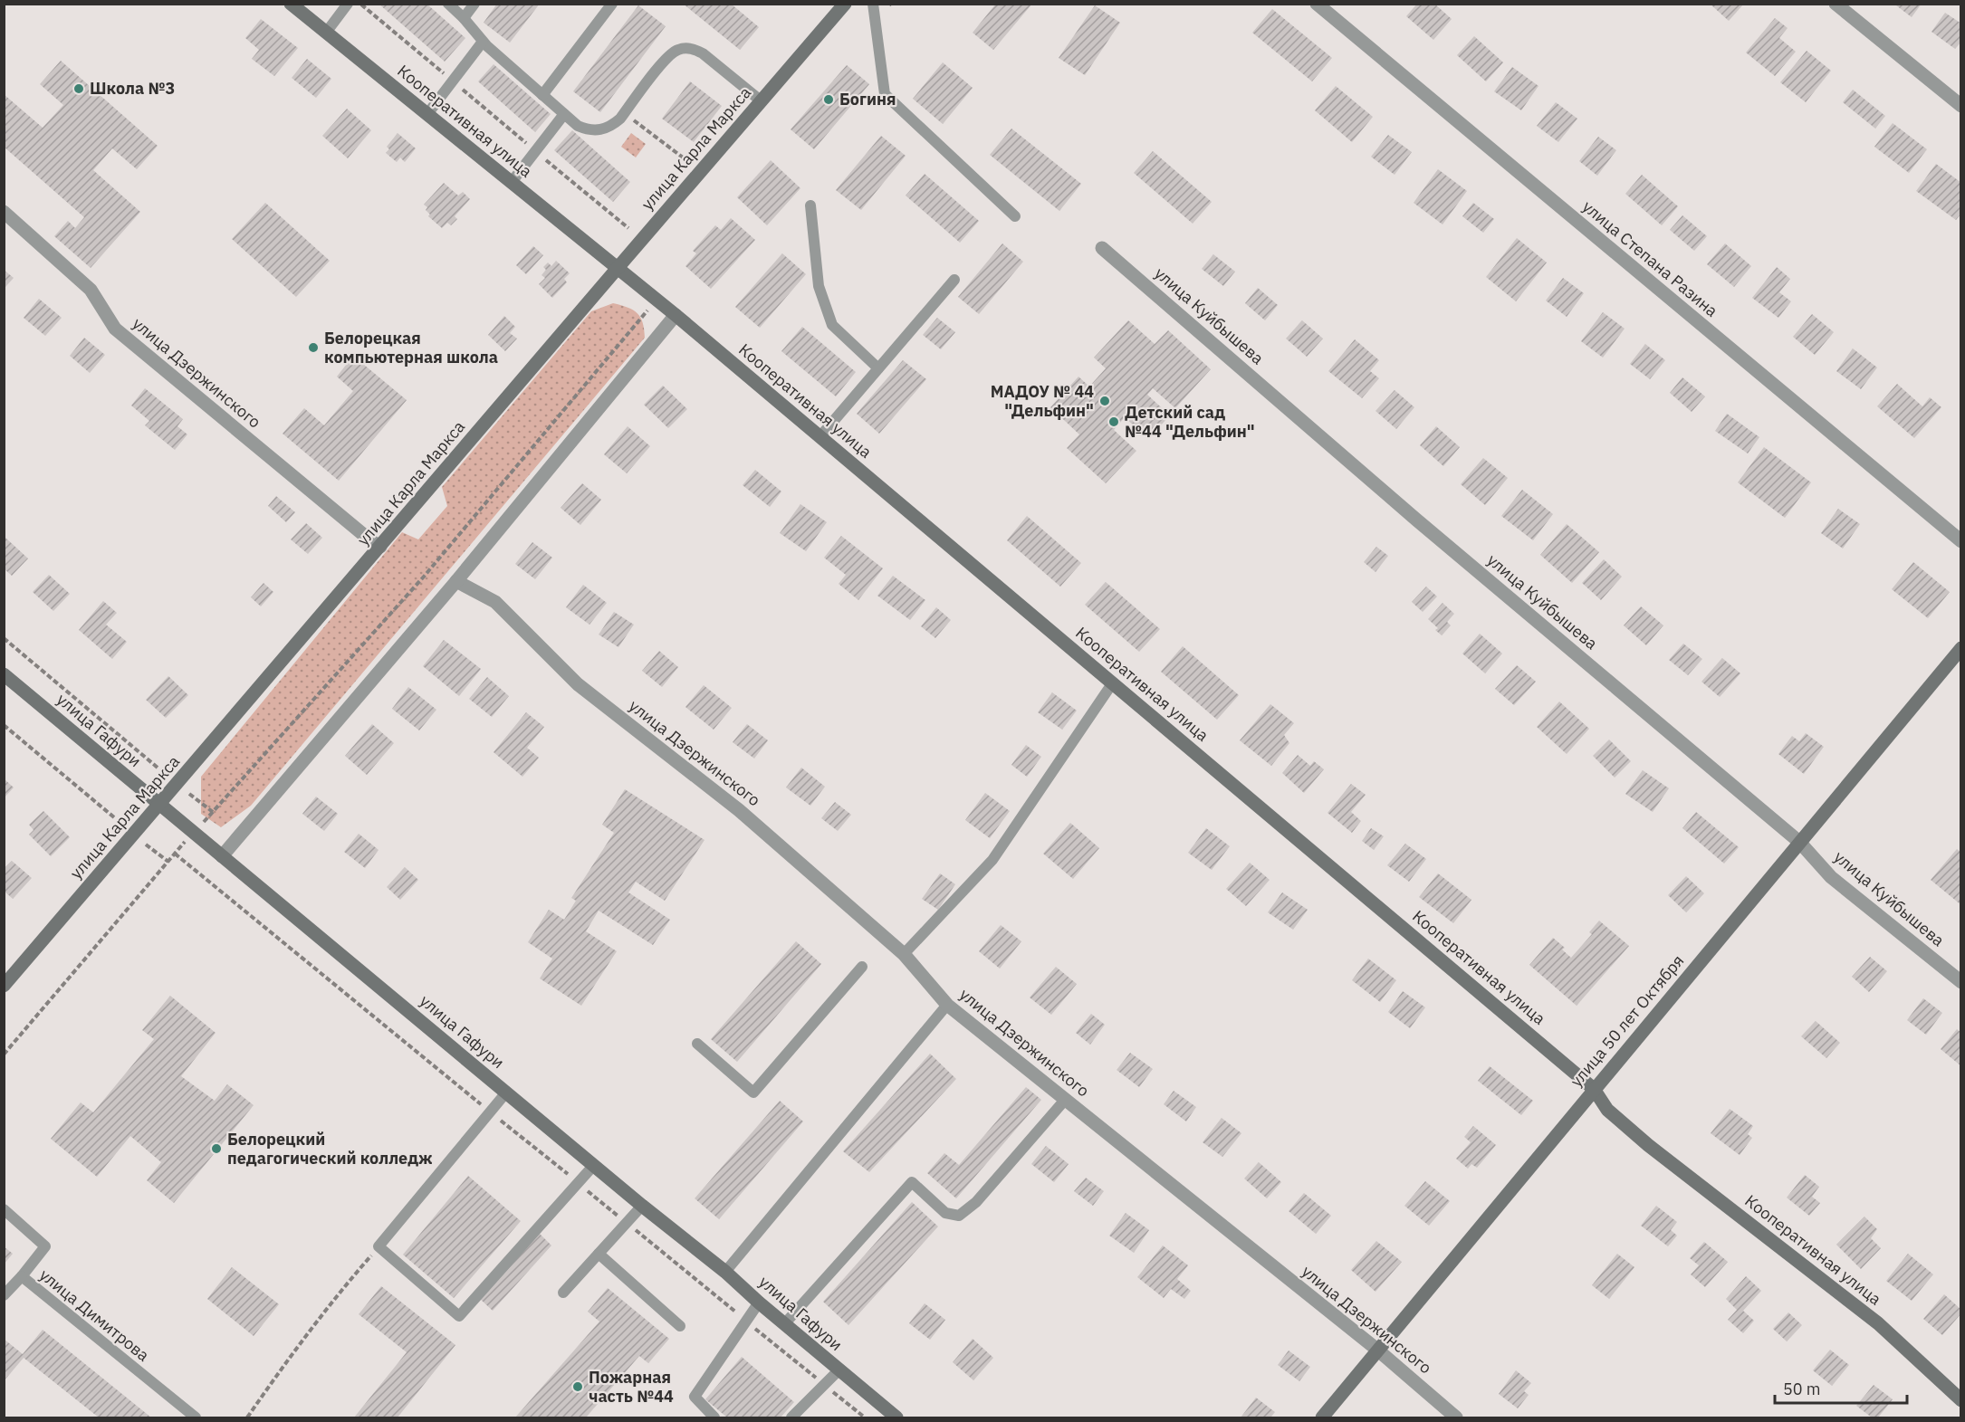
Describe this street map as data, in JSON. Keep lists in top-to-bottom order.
{
  "streets": {
    "street": [
      "Кооперативная улица",
      "улица Карла Маркса",
      "улица Степана Разина",
      "улица Куйбышева",
      "улица Дзержинского",
      "улица Гафури",
      "улица 50 лет Октября"
    ],
    "lane": ["улица Димитрова"]
  },
  "crossings": [
    ["Кооперативная улица", "улица Карла Маркса"],
    ["Кооперативная улица", "улица 50 лет Октября"],
    ["улица Карла Маркса", "улица Дзержинского"],
    ["улица Карла Маркса", "улица Гафури"],
    ["улица Куйбышева", "улица 50 лет Октября"],
    ["улица Дзержинского", "улица 50 лет Октября"]
  ],
  "places": [
    "Школа №3",
    "Богиня",
    "Белорецкая компьютерная школа",
    "МАДОУ № 44 \"Дельфин\"",
    "Детский сад №44 \"Дельфин\"",
    "Белорецкий педагогический колледж",
    "Пожарная часть №44"
  ],
  "scale_bar": "50 m"
}
